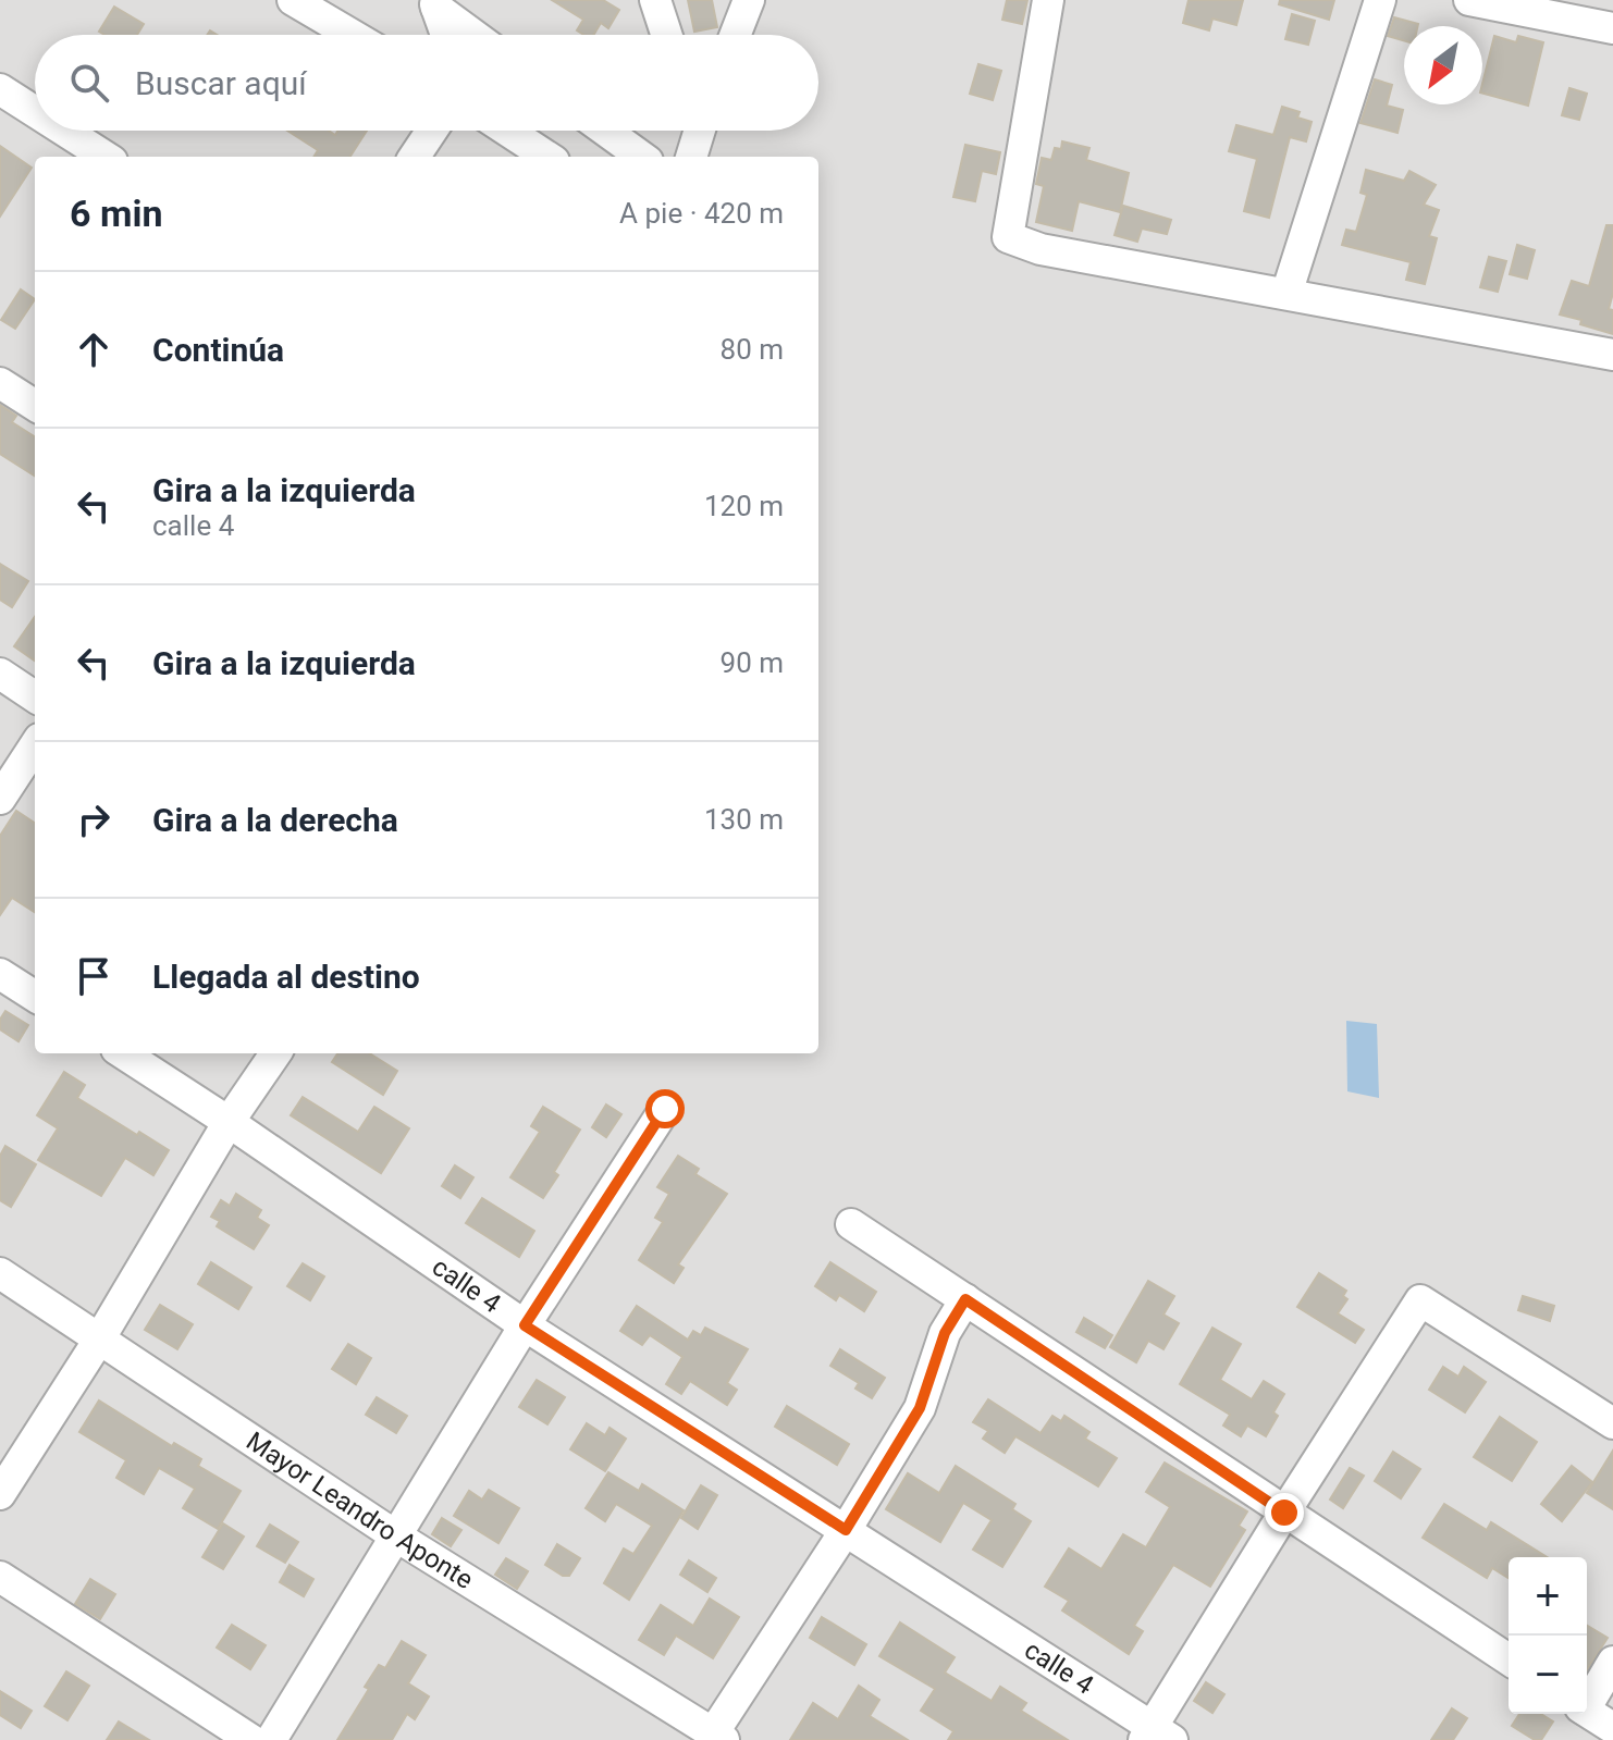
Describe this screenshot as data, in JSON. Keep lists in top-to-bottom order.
{
  "streets": {
    "street": ["calle 4", "Mayor Leandro Aponte"]
  },
  "north": "bottom left",
  "page": {
    "search": "Buscar aquí",
    "heading": ["6 min", "A pie · 420 m"],
    "list": [
      ["Continúa", "80 m"],
      ["Gira a la izquierda", "calle 4", "120 m"],
      ["Gira a la izquierda", "90 m"],
      ["Gira a la derecha", "130 m"],
      "Llegada al destino"
    ],
    "map_buttons": ["+", "−"]
  }
}
